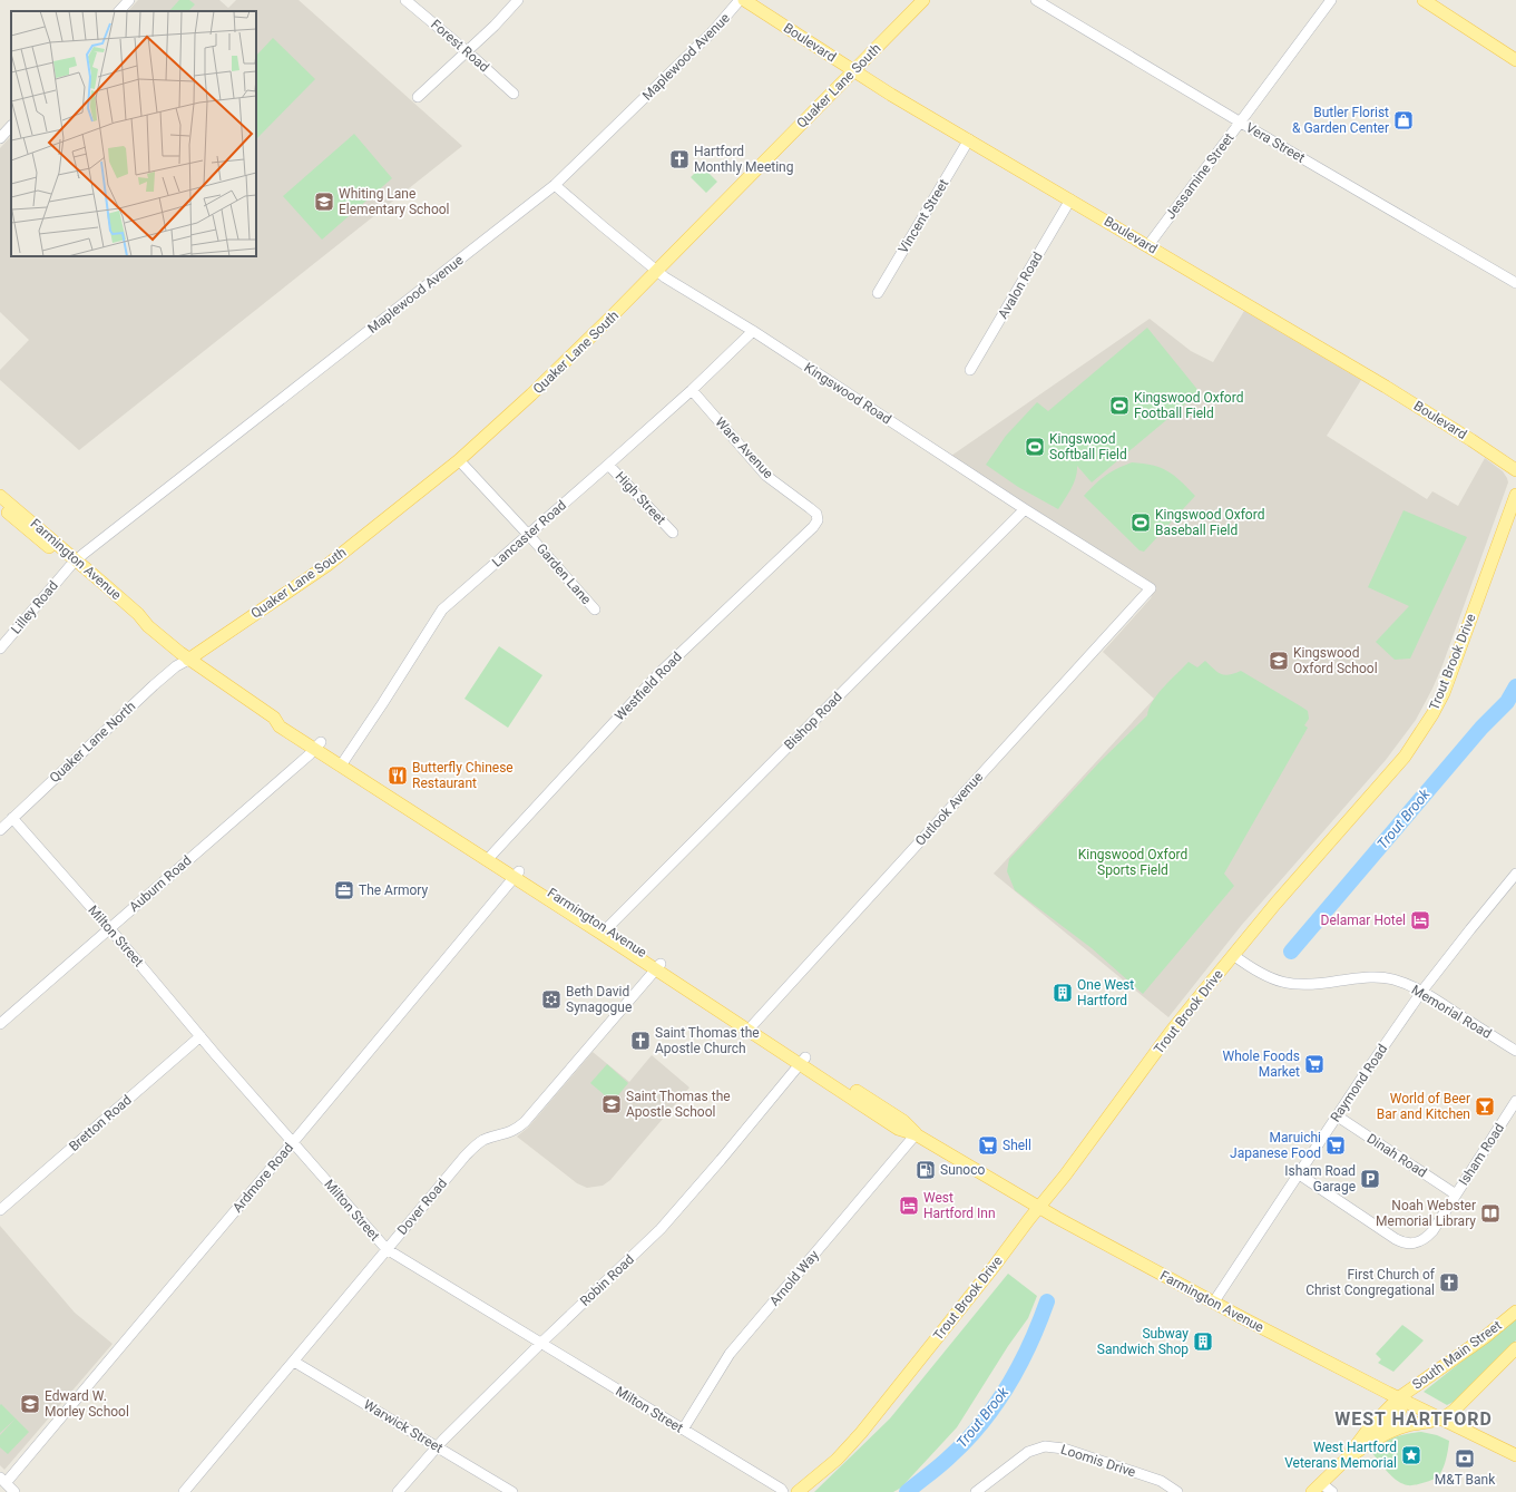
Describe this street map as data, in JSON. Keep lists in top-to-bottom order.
{
  "streets": {
    "main road": [
      "Boulevard",
      "Quaker Lane South",
      "Farmington Avenue",
      "Trout Brook Drive",
      "South Main Street"
    ],
    "street": [
      "Forest Road",
      "Maplewood Avenue",
      "Vera Street",
      "Jessamine Street",
      "Vincent Street",
      "Avalon Road",
      "Kingswood Road",
      "Ware Avenue",
      "High Street",
      "Lancaster Road",
      "Garden Lane",
      "Lilley Road",
      "Westfield Road",
      "Bishop Road",
      "Quaker Lane North",
      "Outlook Avenue",
      "Auburn Road",
      "Milton Street",
      "Memorial Road",
      "Raymond Road",
      "Bretton Road",
      "Isham Road",
      "Dinah Road",
      "Ardmore Road",
      "Dover Road",
      "Arnold Way",
      "Robin Road",
      "Warwick Street",
      "Loomis Drive"
    ]
  },
  "crossings": [
    ["Boulevard", "Quaker Lane South"],
    ["Boulevard", "Jessamine Street"],
    ["Boulevard", "Vincent Street"],
    ["Boulevard", "Avalon Road"],
    ["Maplewood Avenue", "Kingswood Road"],
    ["Maplewood Avenue", "Farmington Avenue"],
    ["Maplewood Avenue", "Lilley Road"],
    ["Quaker Lane South", "Kingswood Road"],
    ["Quaker Lane South", "Farmington Avenue"],
    ["Quaker Lane South", "Garden Lane"],
    ["Quaker Lane South", "Quaker Lane North"],
    ["Vera Street", "Jessamine Street"],
    ["Kingswood Road", "Lancaster Road"],
    ["Kingswood Road", "Bishop Road"],
    ["Kingswood Road", "Outlook Avenue"],
    ["Ware Avenue", "Lancaster Road"],
    ["Ware Avenue", "Westfield Road"],
    ["High Street", "Lancaster Road"],
    ["Lancaster Road", "Farmington Avenue"],
    ["Lancaster Road", "Garden Lane"],
    ["Farmington Avenue", "Lilley Road"],
    ["Farmington Avenue", "Trout Brook Drive"],
    ["Farmington Avenue", "Westfield Road"],
    ["Farmington Avenue", "Bishop Road"],
    ["Farmington Avenue", "Quaker Lane North"],
    ["Farmington Avenue", "Outlook Avenue"],
    ["Farmington Avenue", "Auburn Road"],
    ["Farmington Avenue", "Raymond Road"],
    ["Farmington Avenue", "Ardmore Road"],
    ["Farmington Avenue", "Dover Road"],
    ["Farmington Avenue", "Arnold Way"],
    ["Farmington Avenue", "Robin Road"],
    ["Farmington Avenue", "South Main Street"],
    ["Trout Brook Drive", "Memorial Road"],
    ["Quaker Lane North", "Milton Street"],
    ["Auburn Road", "Milton Street"],
    ["Milton Street", "Bretton Road"],
    ["Milton Street", "Ardmore Road"],
    ["Milton Street", "Dover Road"],
    ["Milton Street", "Arnold Way"],
    ["Milton Street", "Robin Road"],
    ["Memorial Road", "Raymond Road"],
    ["Raymond Road", "Isham Road"],
    ["Raymond Road", "Dinah Road"],
    ["Isham Road", "Dinah Road"],
    ["Dover Road", "Warwick Street"],
    ["Robin Road", "Warwick Street"]
  ],
  "districts": ["WEST HARTFORD"],
  "water": ["Trout Brook"],
  "parks": ["Kingswood Oxford Sports Field"],
  "places": {
    "shop": ["Butler Florist & Garden Center"],
    "church": ["Hartford Monthly Meeting", "Saint Thomas the Apostle Church", "First Church of Christ Congregational"],
    "school or university": [
      "Whiting Lane Elementary School",
      "Kingswood Oxford School",
      "Saint Thomas the Apostle School",
      "Edward W. Morley School"
    ],
    "sports": ["Kingswood Oxford Football Field", "Kingswood Softball Field", "Kingswood Oxford Baseball Field"],
    "restaurant": ["Butterfly Chinese Restaurant"],
    "office": ["The Armory"],
    "hotel": ["Delamar Hotel", "West Hartford Inn"],
    "building": ["One West Hartford", "Subway Sandwich Shop"],
    "synagogue": ["Beth David Synagogue"],
    "supermarket": ["Whole Foods Market", "Shell", "Maruichi Japanese Food"],
    "bar": ["World of Beer Bar and Kitchen"],
    "fuel station": ["Sunoco"],
    "parking": ["Isham Road Garage"],
    "library": ["Noah Webster Memorial Library"],
    "place": ["West Hartford Veterans Memorial"],
    "bank": ["M&T Bank"]
  }
}
